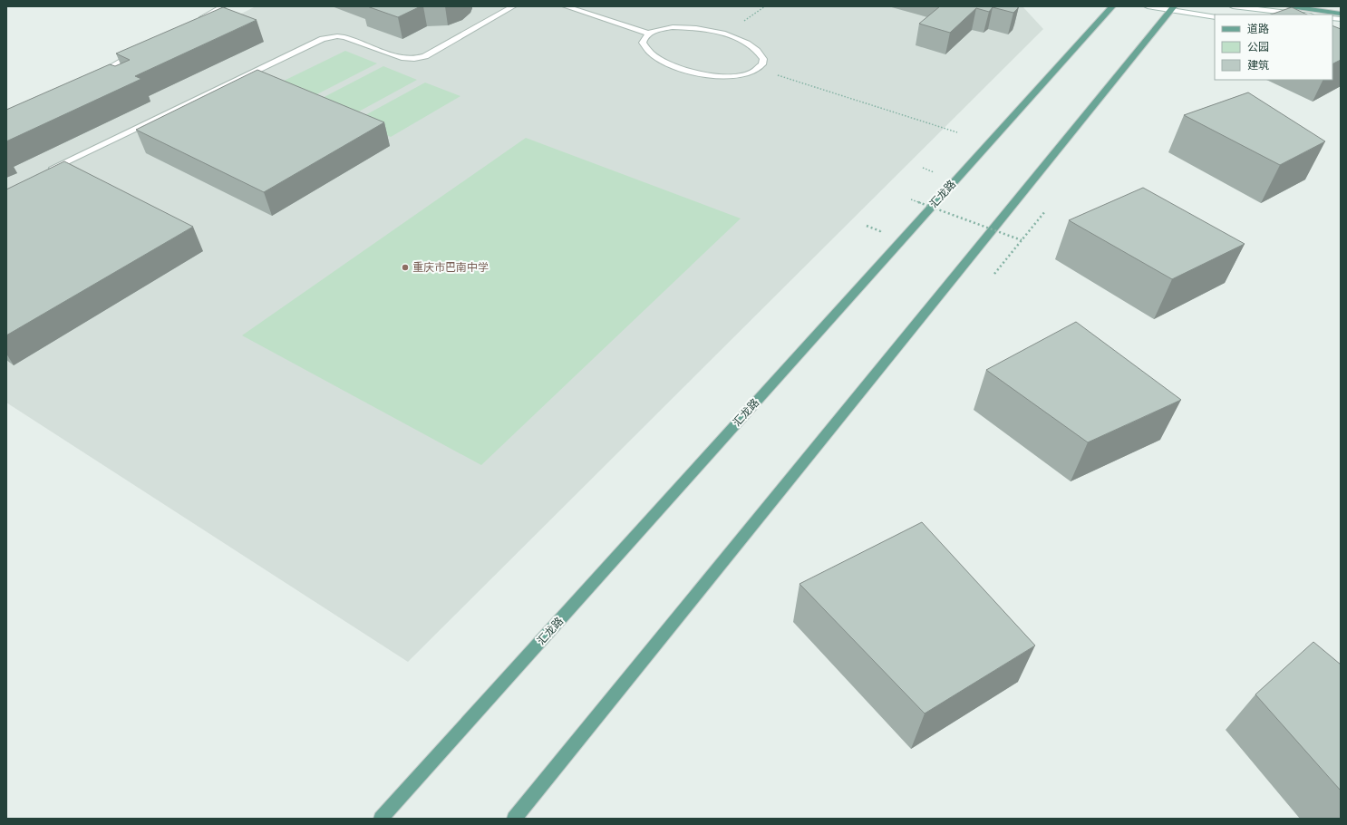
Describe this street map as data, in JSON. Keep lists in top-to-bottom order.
{
  "streets": {
    "main road": ["汇龙路"]
  },
  "places": ["重庆市巴南中学"],
  "legend": ["道路", "公园", "建筑"]
}
